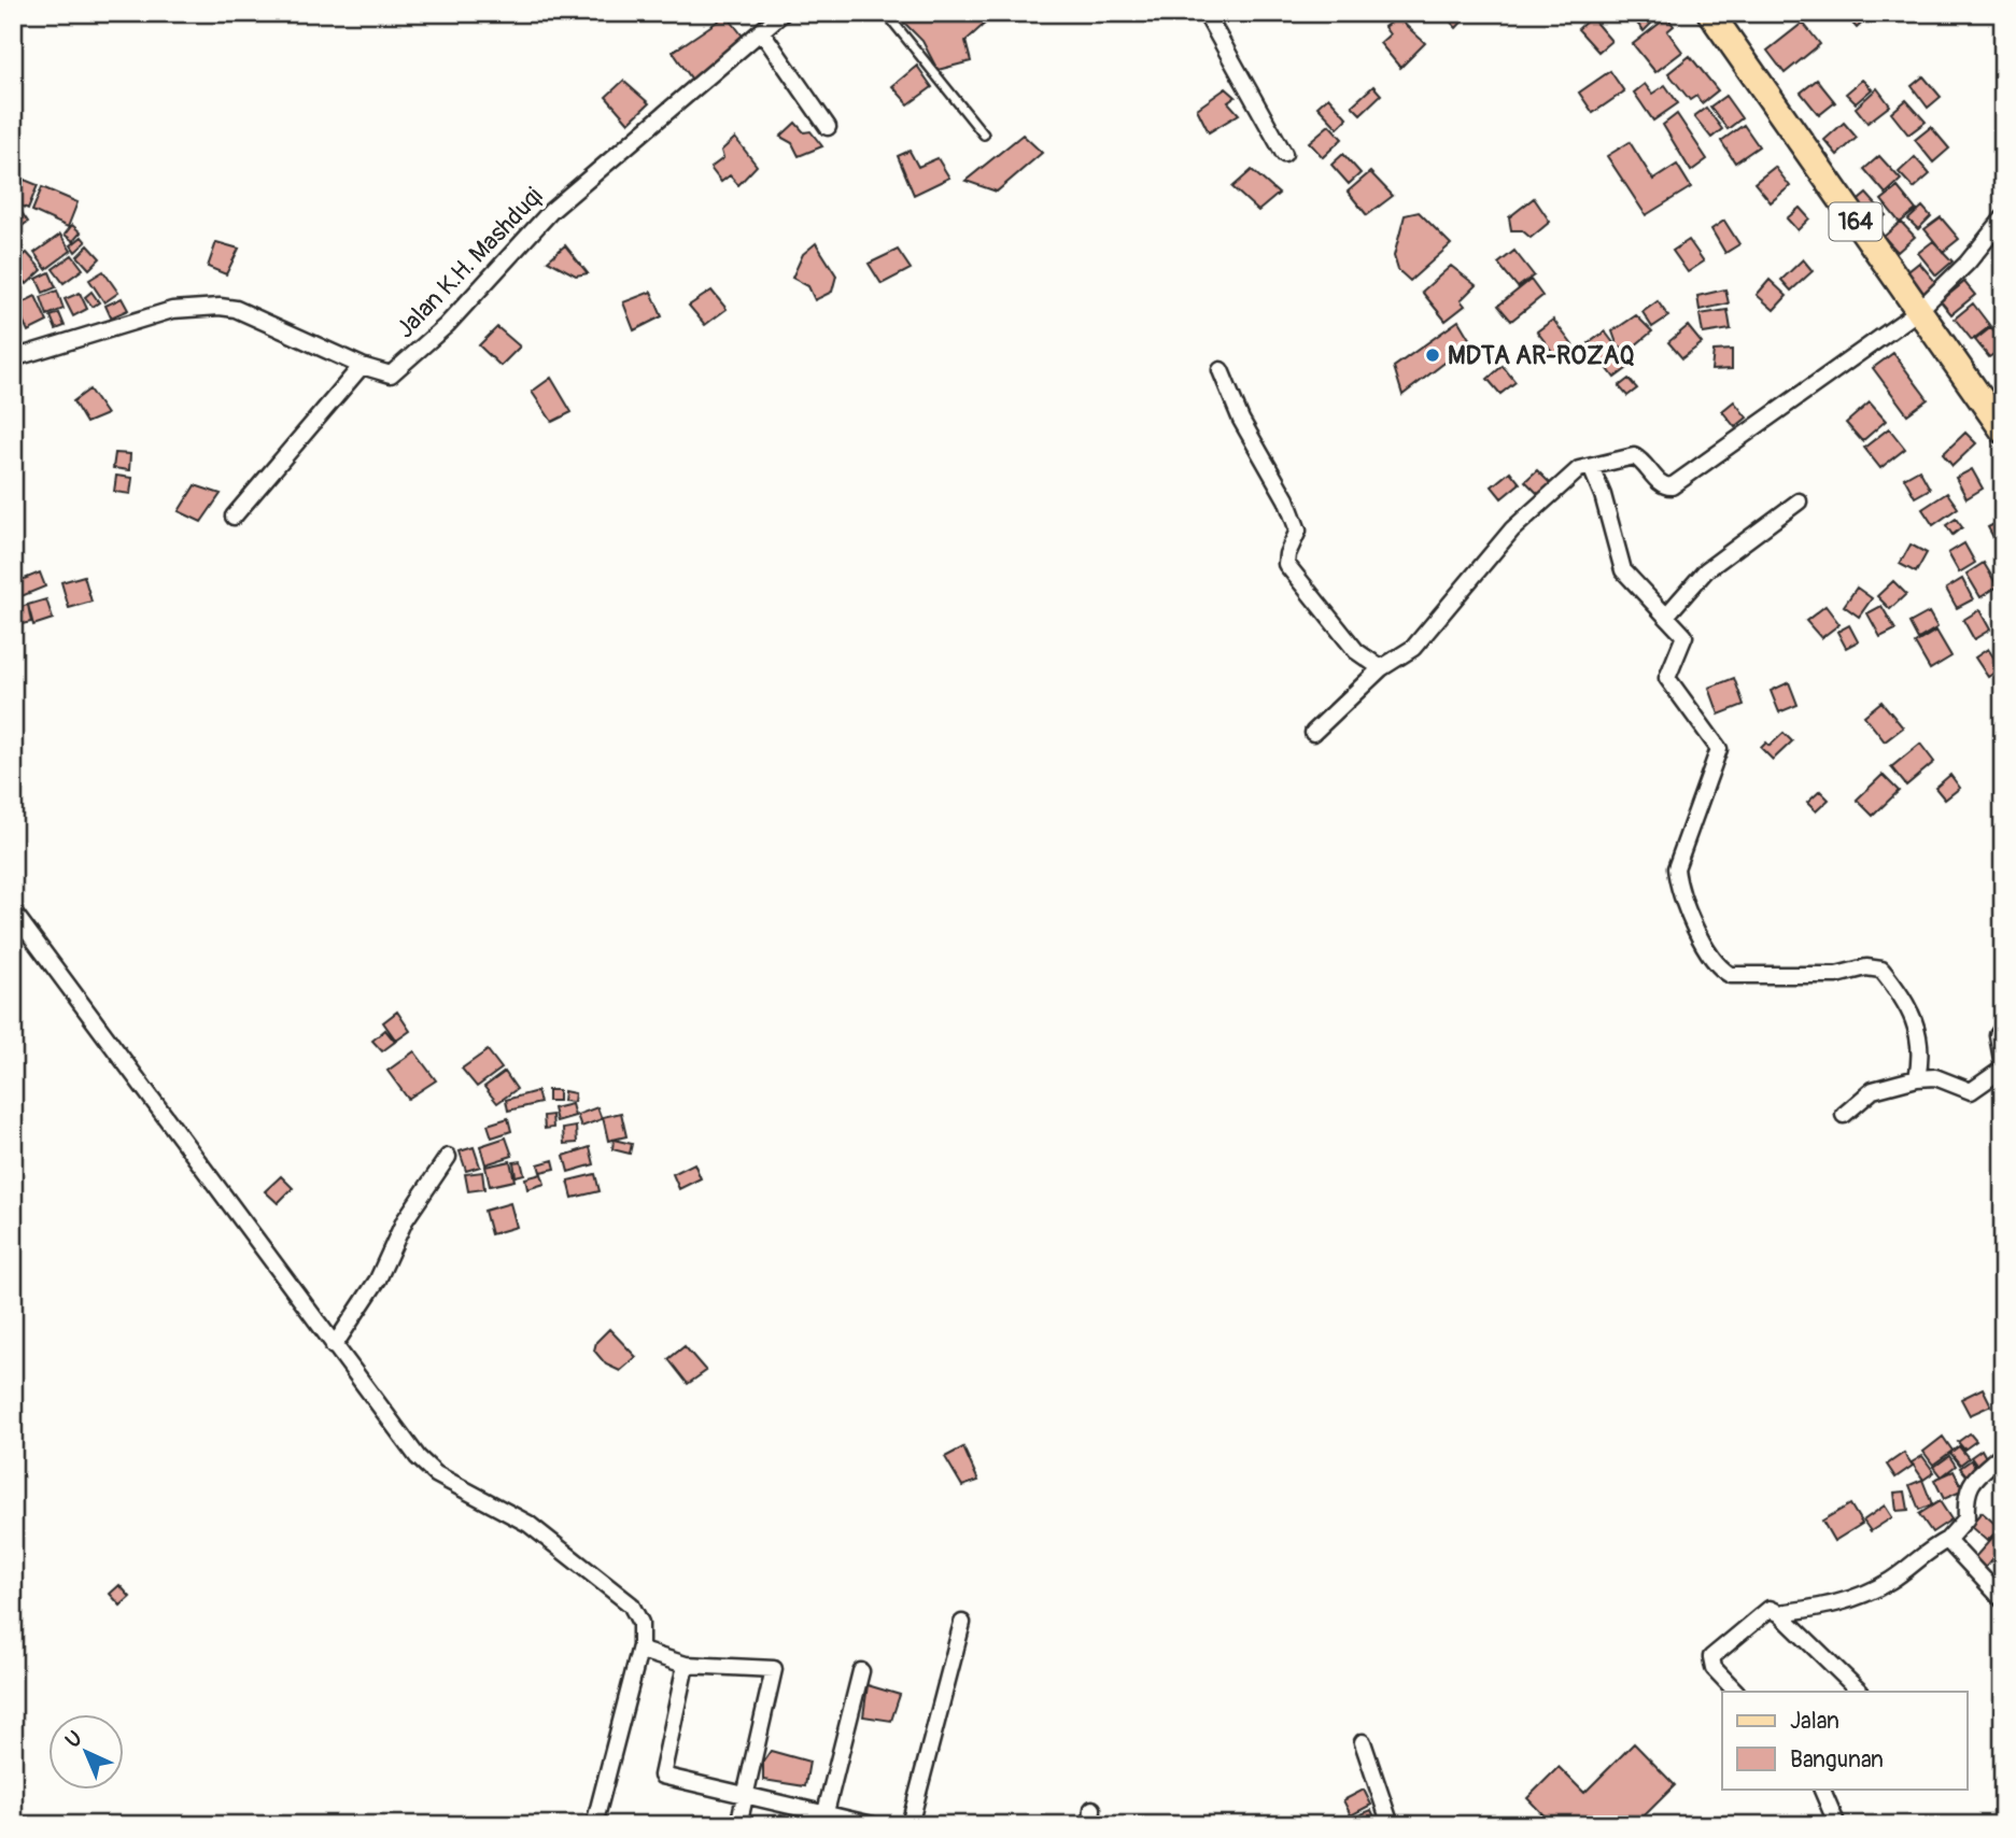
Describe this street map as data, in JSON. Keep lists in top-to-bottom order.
{
  "streets": {
    "main road": ["164"],
    "street": ["Jalan K.H. Mashduqi"]
  },
  "places": ["MDTA AR-ROZAQ"],
  "legend": ["Jalan", "Bangunan"],
  "north": "top left"
}
